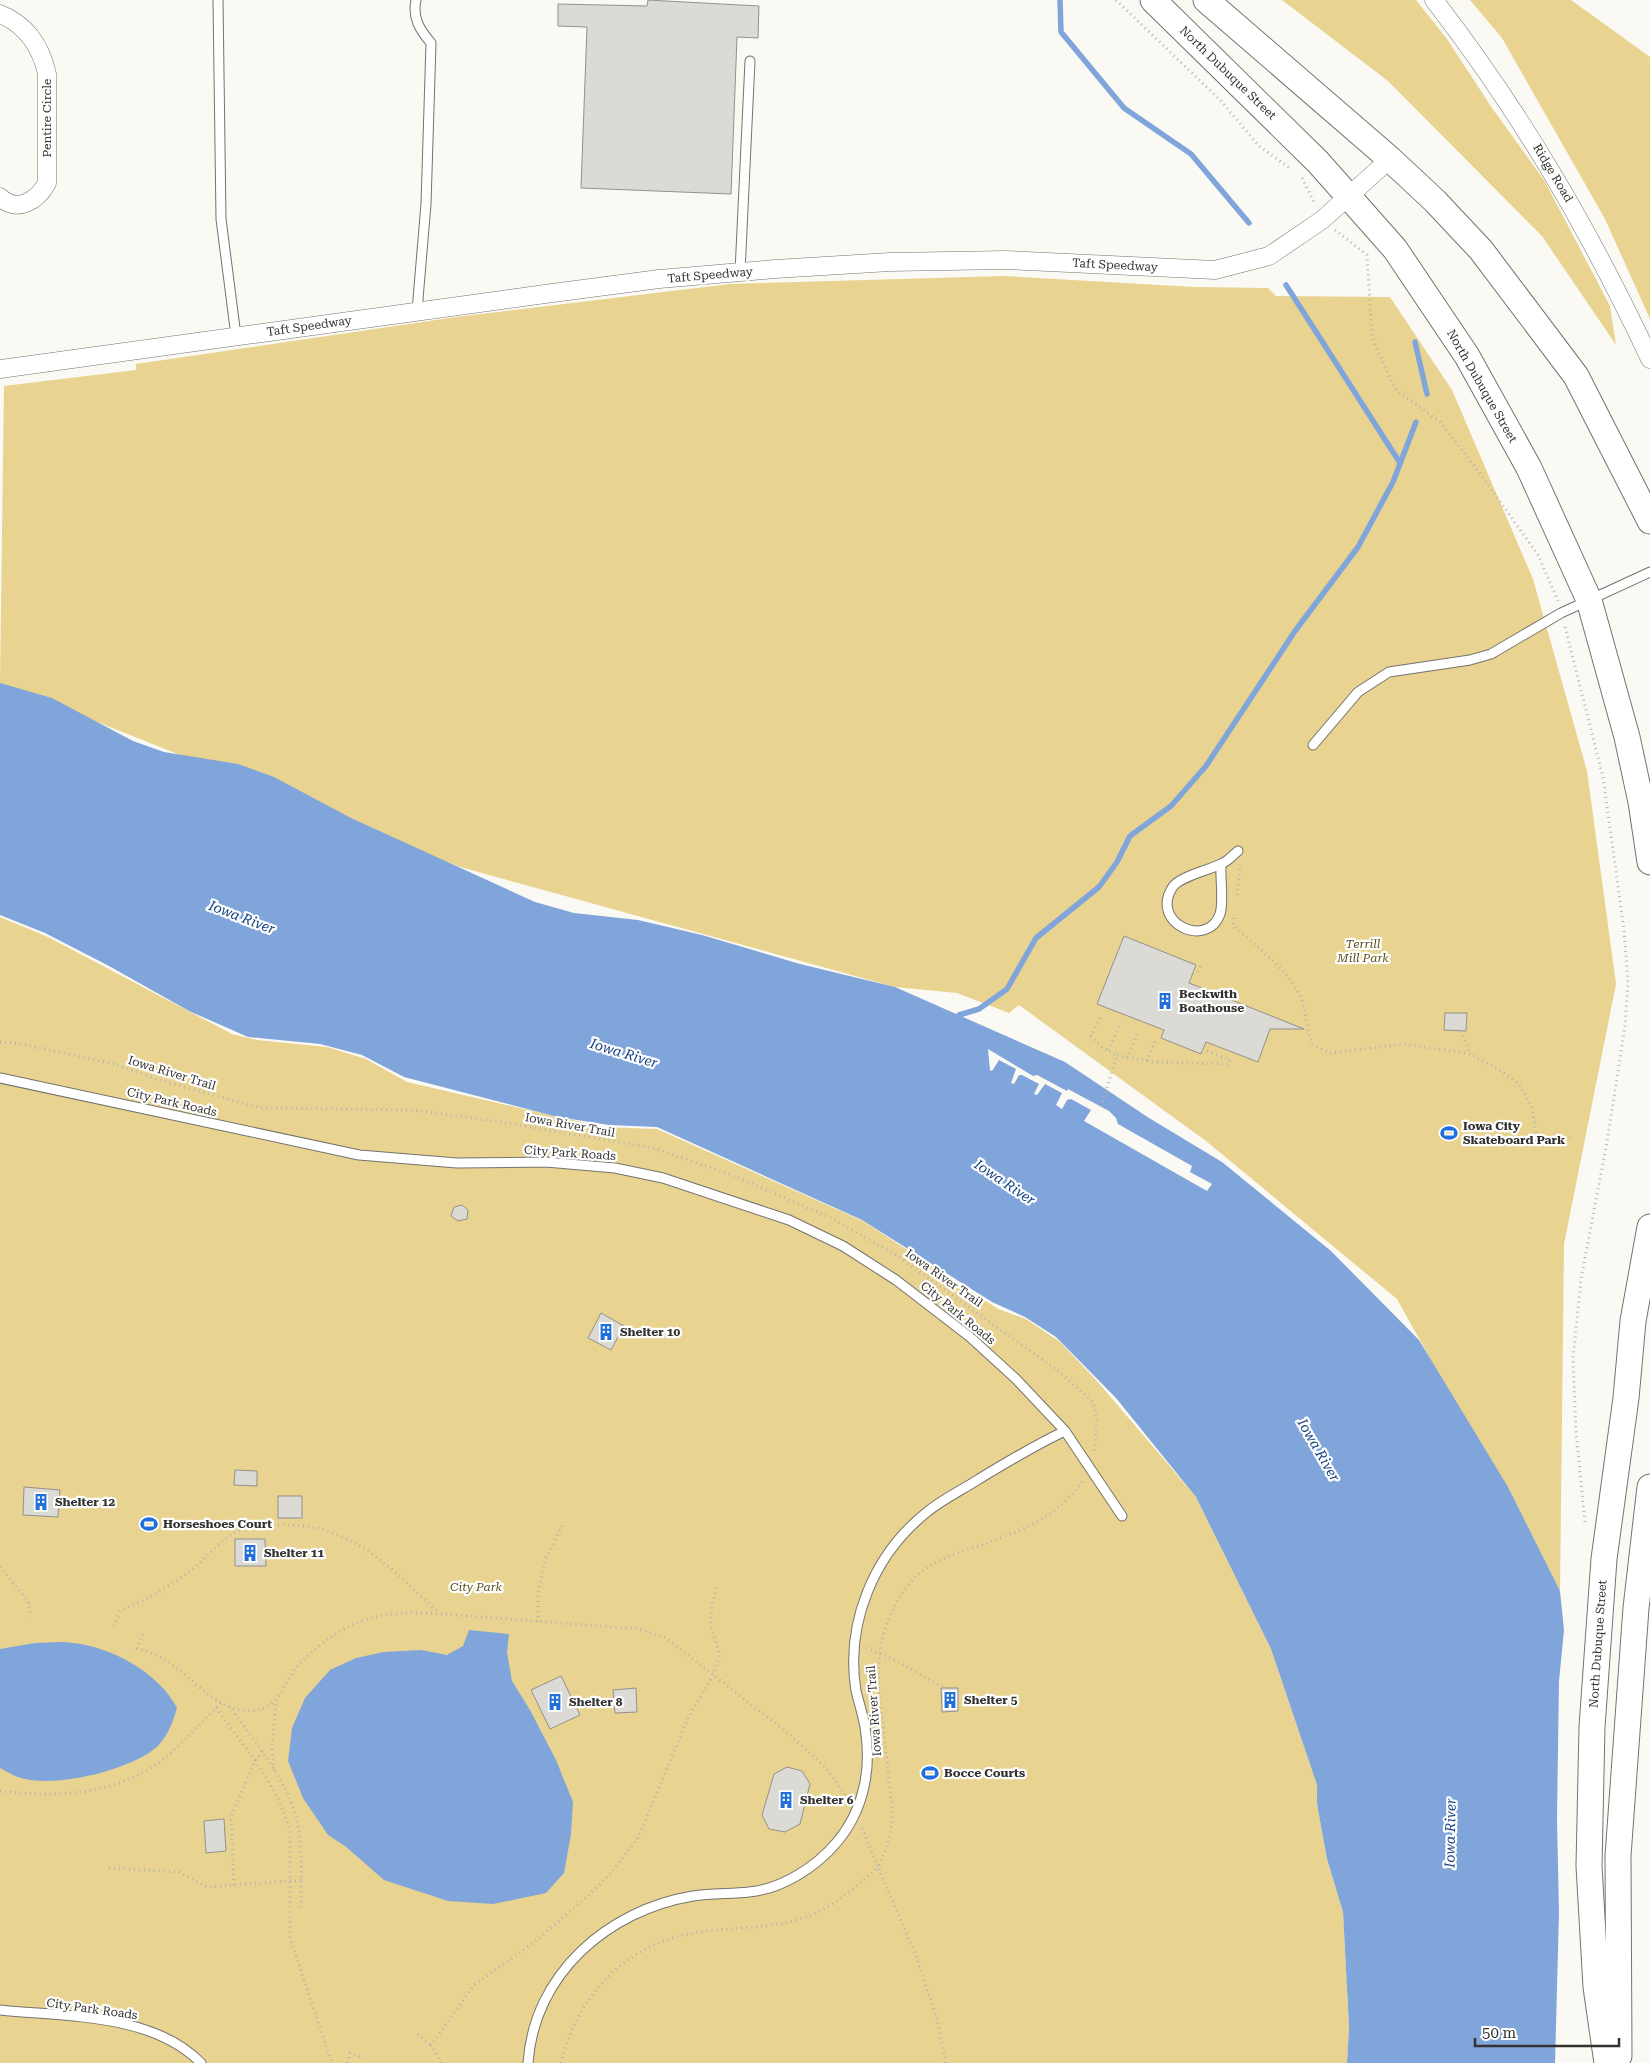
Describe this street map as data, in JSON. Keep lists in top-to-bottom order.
{
  "streets": {
    "main road": ["North Dubuque Street"],
    "street": ["Pentire Circle", "Ridge Road", "Taft Speedway"],
    "lane": ["City Park Roads"],
    "path": ["Iowa River Trail"]
  },
  "crossings": [
    ["North Dubuque Street", "Taft Speedway"],
    ["Iowa River Trail", "City Park Roads"]
  ],
  "water": ["Iowa River"],
  "parks": ["Terrill Mill Park", "City Park"],
  "places": {
    "building": [
      "Beckwith Boathouse",
      "Shelter 10",
      "Shelter 12",
      "Shelter 11",
      "Shelter 5",
      "Shelter 8",
      "Shelter 6"
    ],
    "sports": ["Iowa City Skateboard Park", "Horseshoes Court", "Bocce Courts"]
  },
  "scale_bar": "50 m"
}
